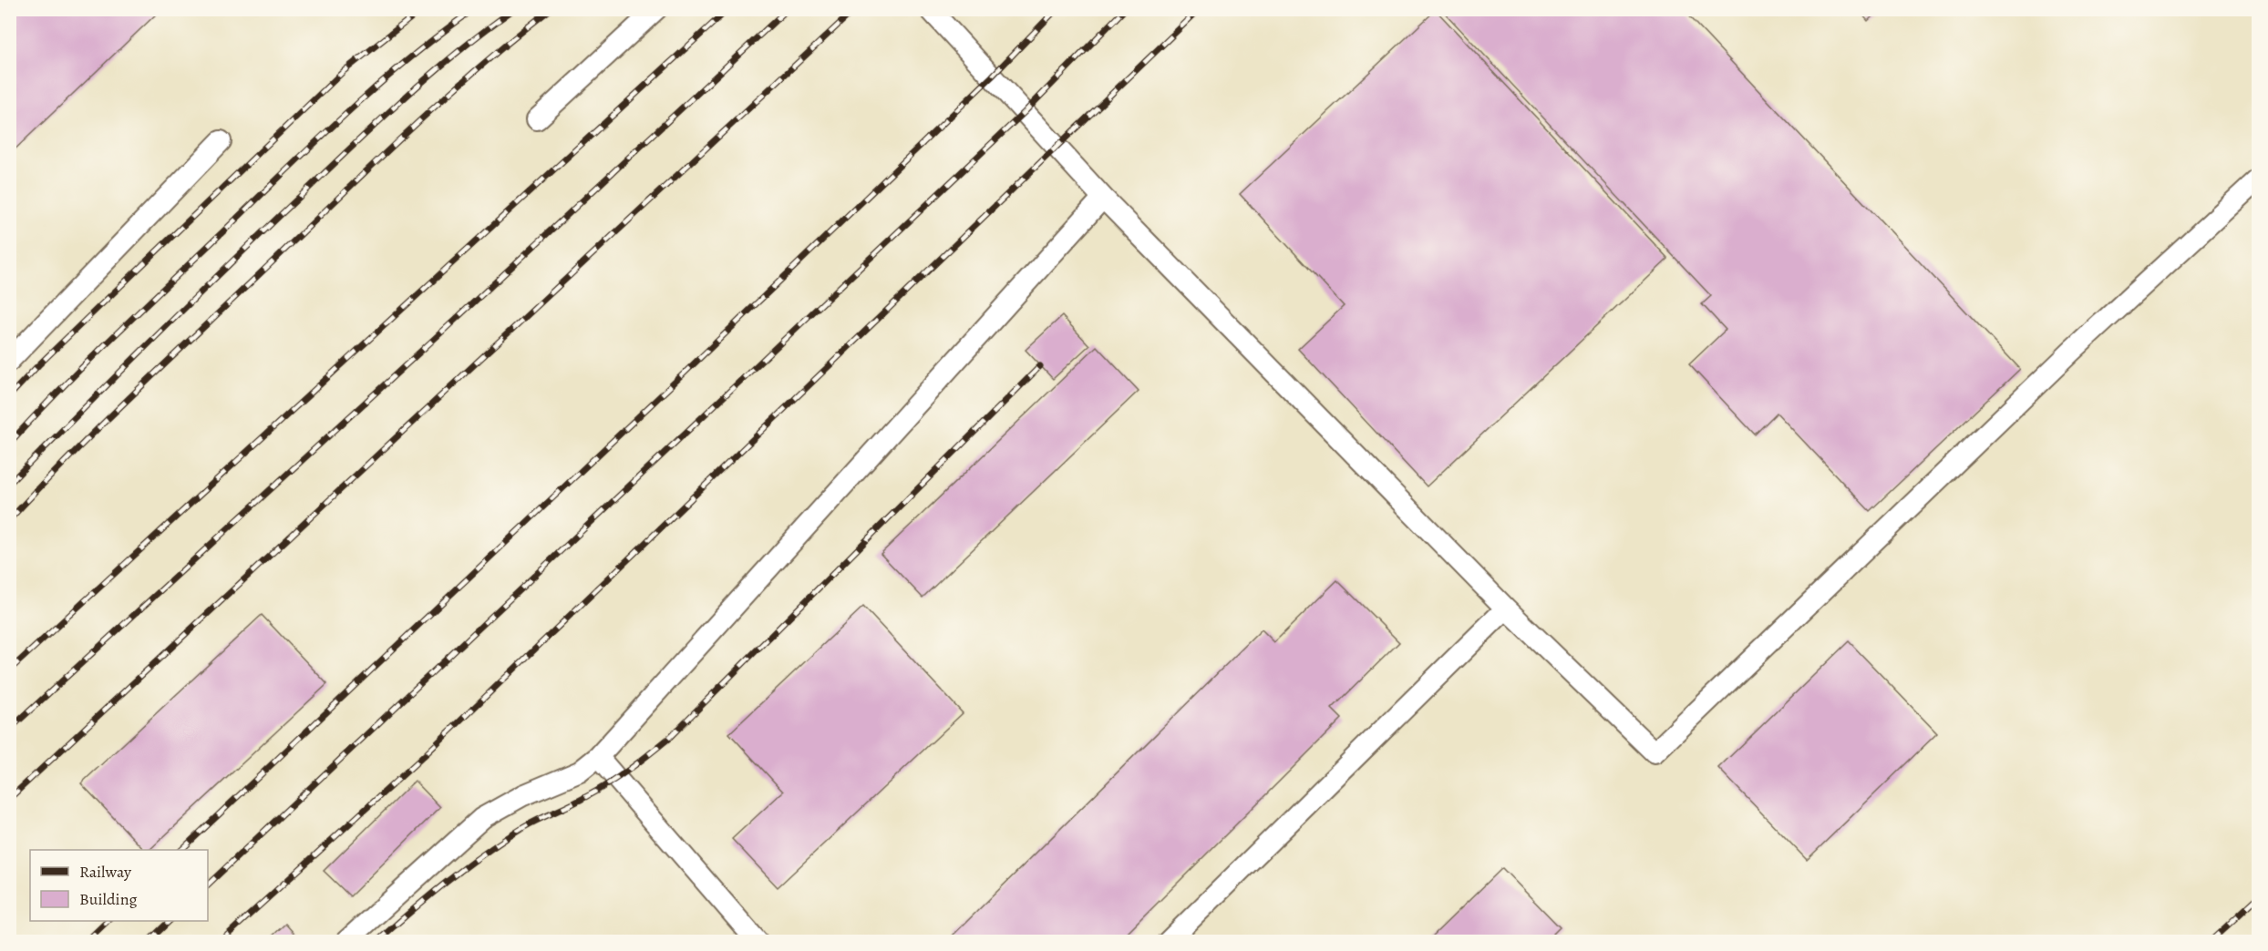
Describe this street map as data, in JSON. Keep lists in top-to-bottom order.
{
  "legend": ["Railway", "Building"]
}
